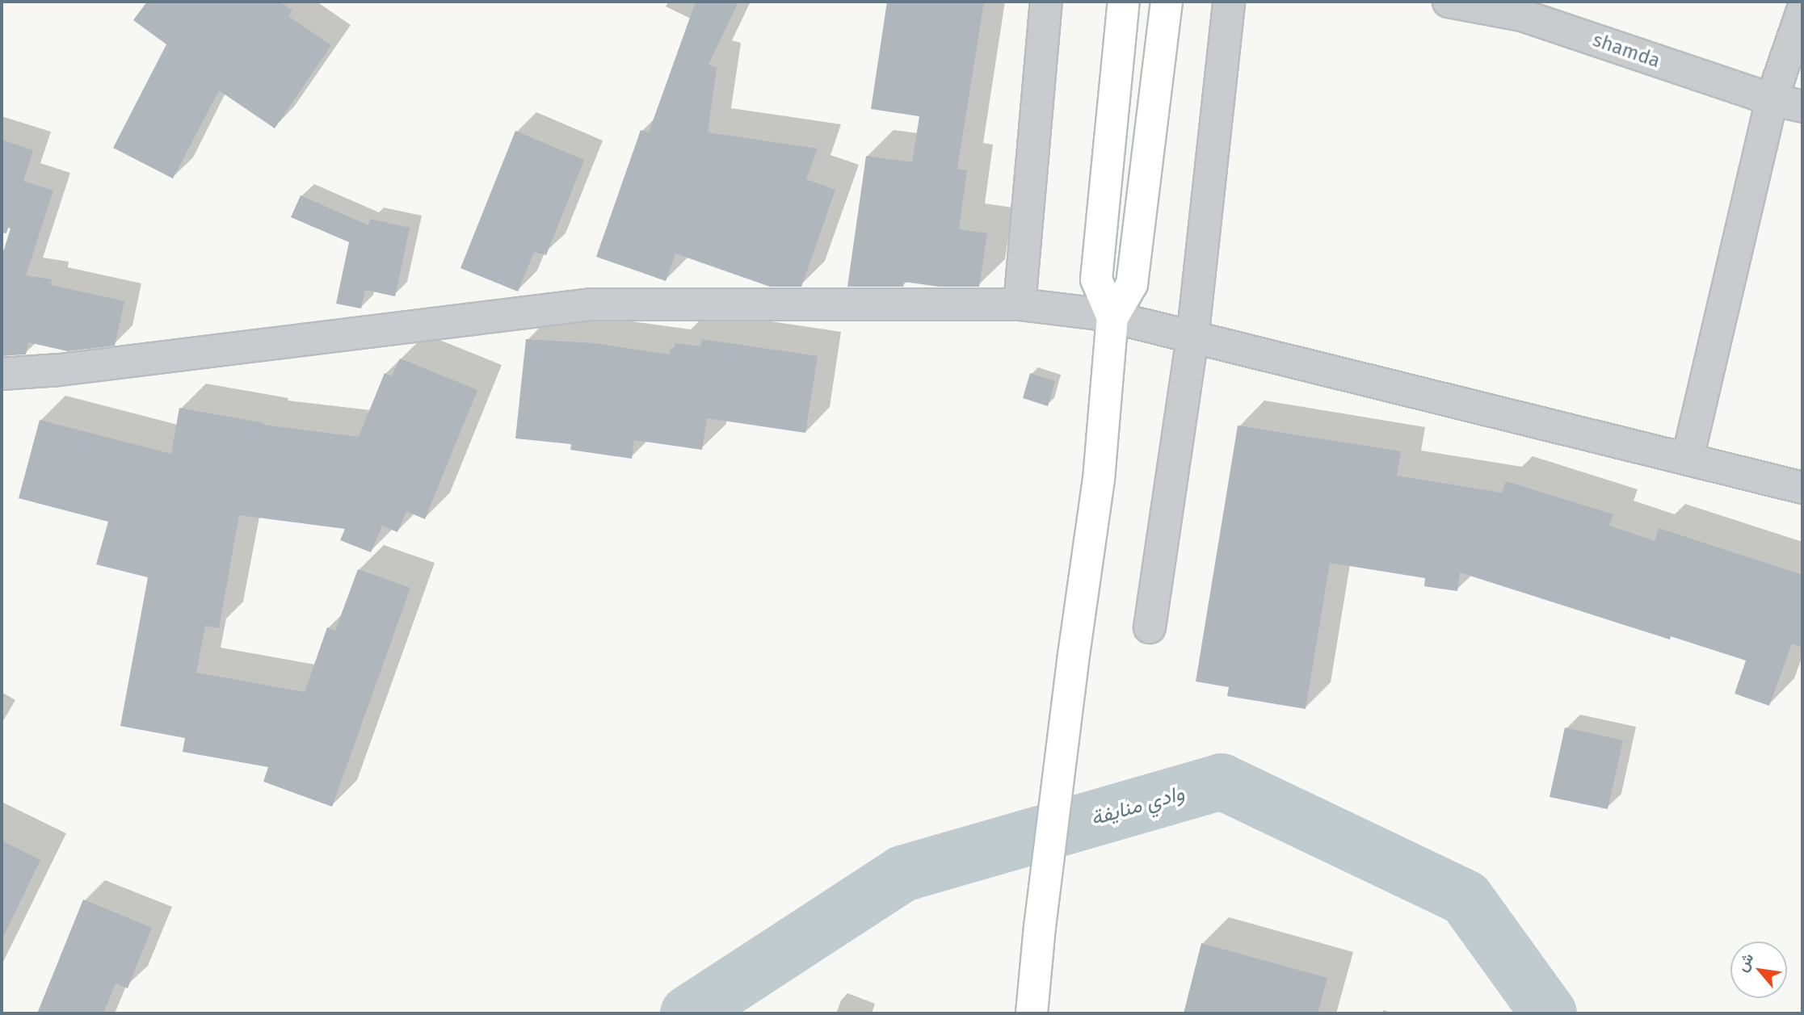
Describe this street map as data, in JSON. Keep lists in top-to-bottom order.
{
  "streets": {
    "street": ["shamda"]
  },
  "water": ["وادي منايفة"],
  "north": "top left"
}
